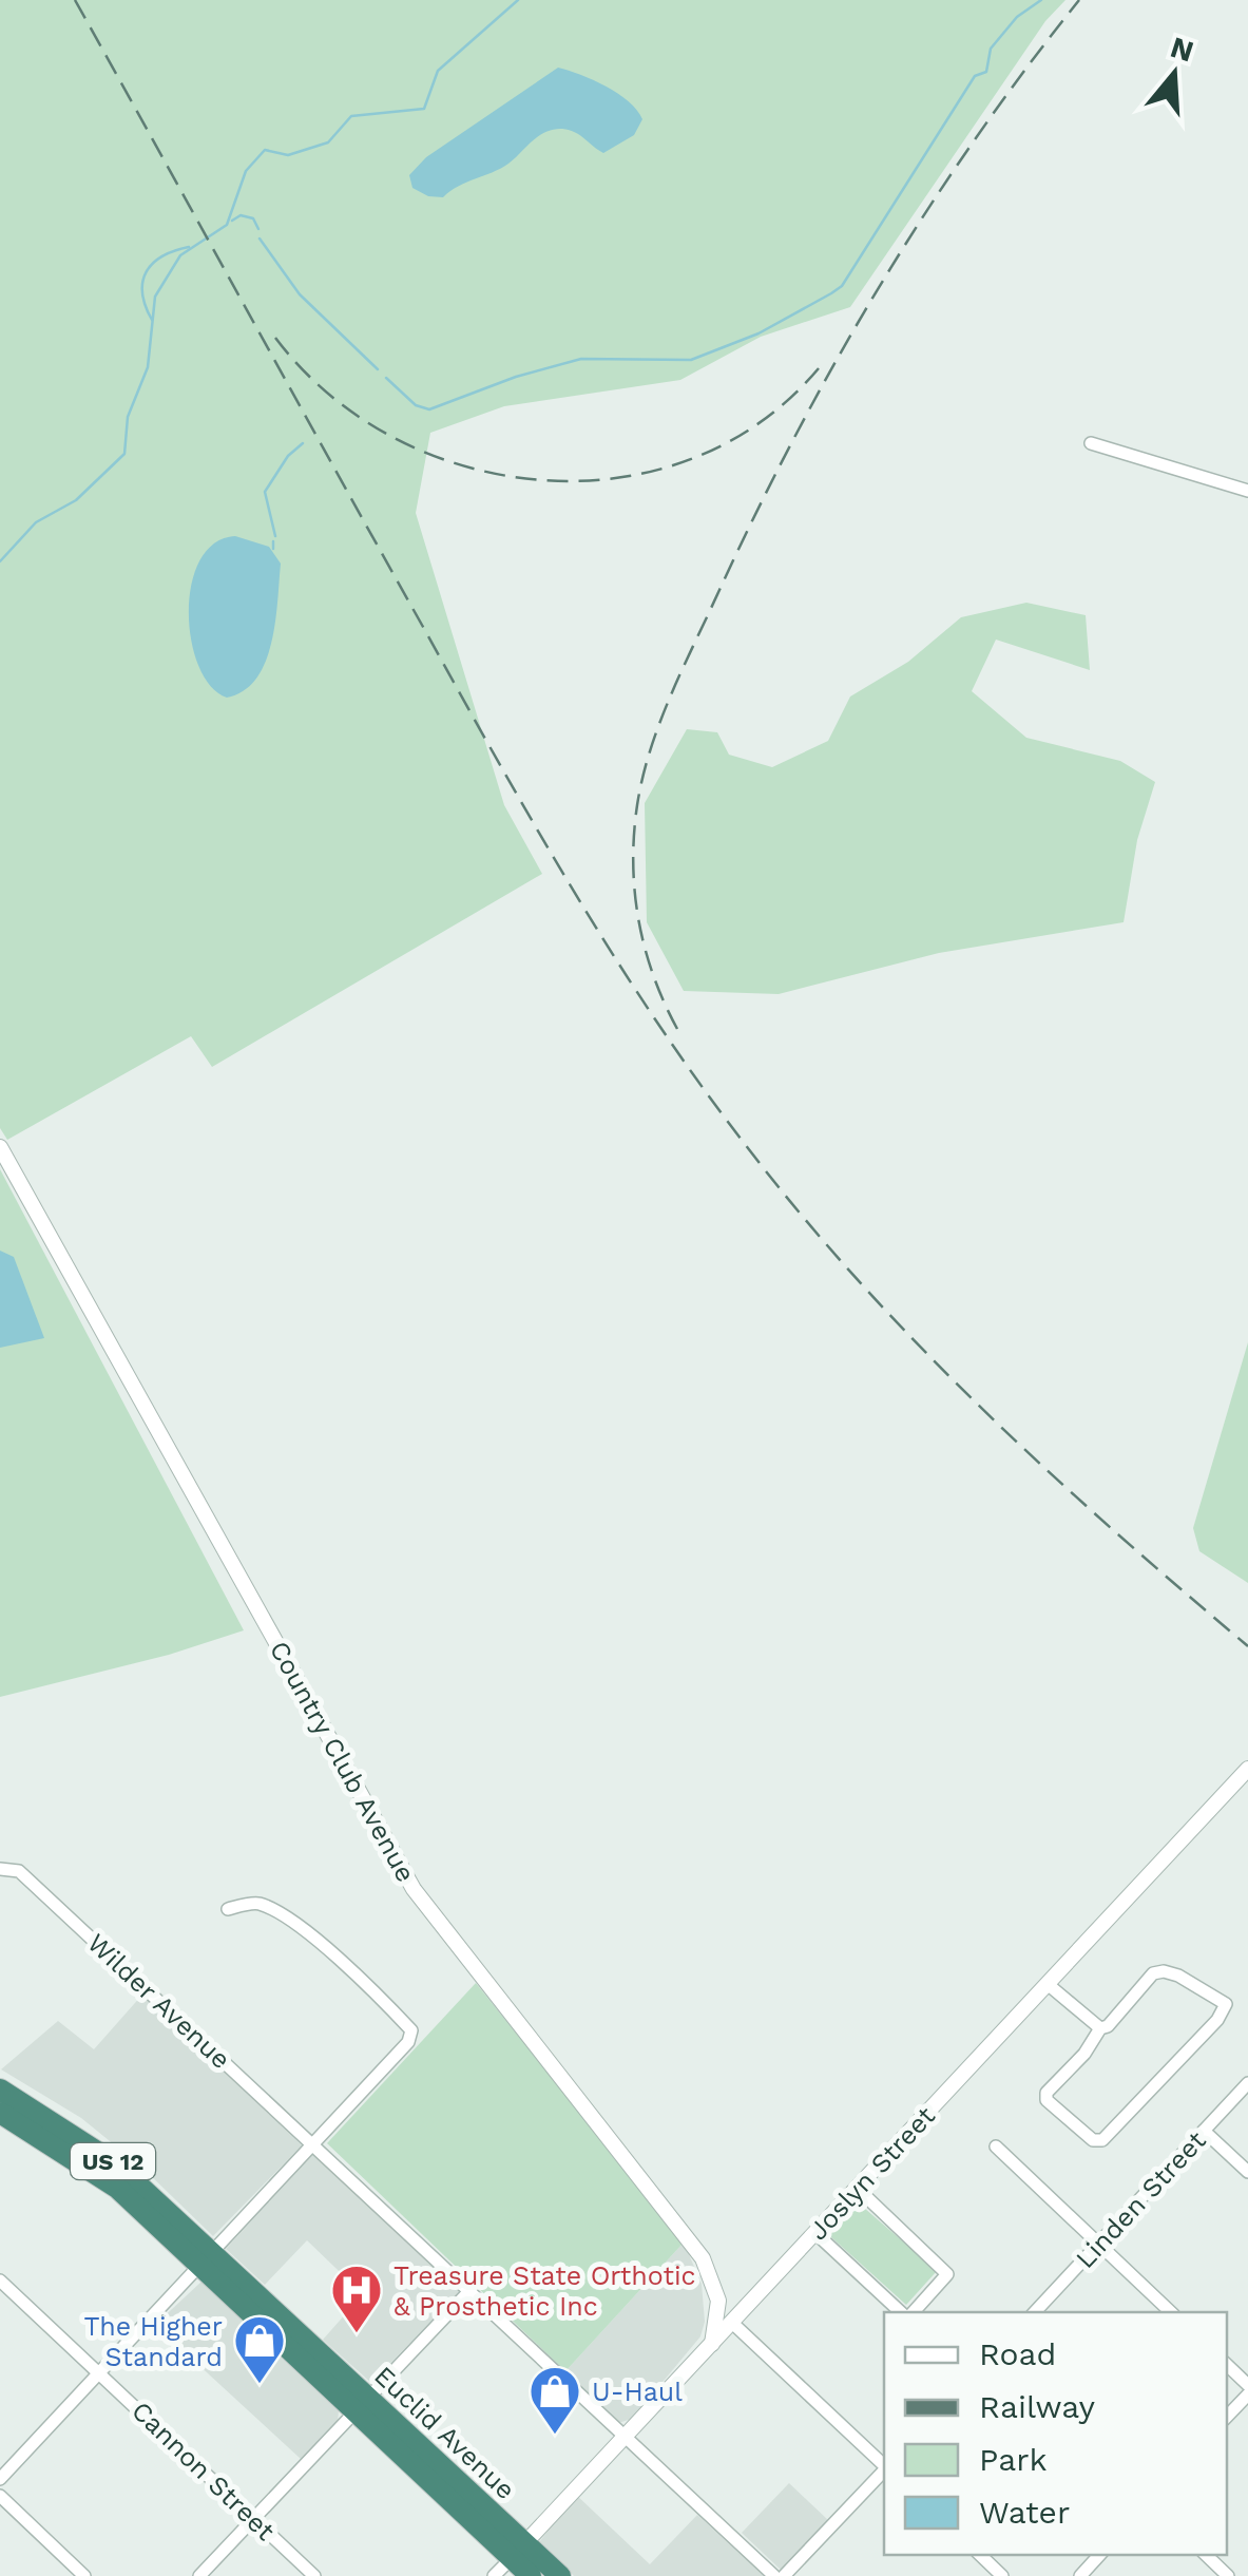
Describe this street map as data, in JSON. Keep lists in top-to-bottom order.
{
  "streets": {
    "highway": ["US 12", "Euclid Avenue"],
    "street": [
      "Country Club Avenue",
      "Wilder Avenue",
      "Joslyn Street",
      "Linden Street",
      "Cannon Street"
    ]
  },
  "crossings": [
    ["Country Club Avenue", "Joslyn Street"],
    ["Wilder Avenue", "Joslyn Street"],
    ["Joslyn Street", "Euclid Avenue"]
  ],
  "places": {
    "hospital": ["Treasure State Orthotic & Prosthetic Inc"],
    "shop": ["The Higher Standard", "U-Haul"]
  },
  "legend": [
    "Road",
    "Railway",
    "Park",
    "Water"
  ],
  "north": "top"
}
